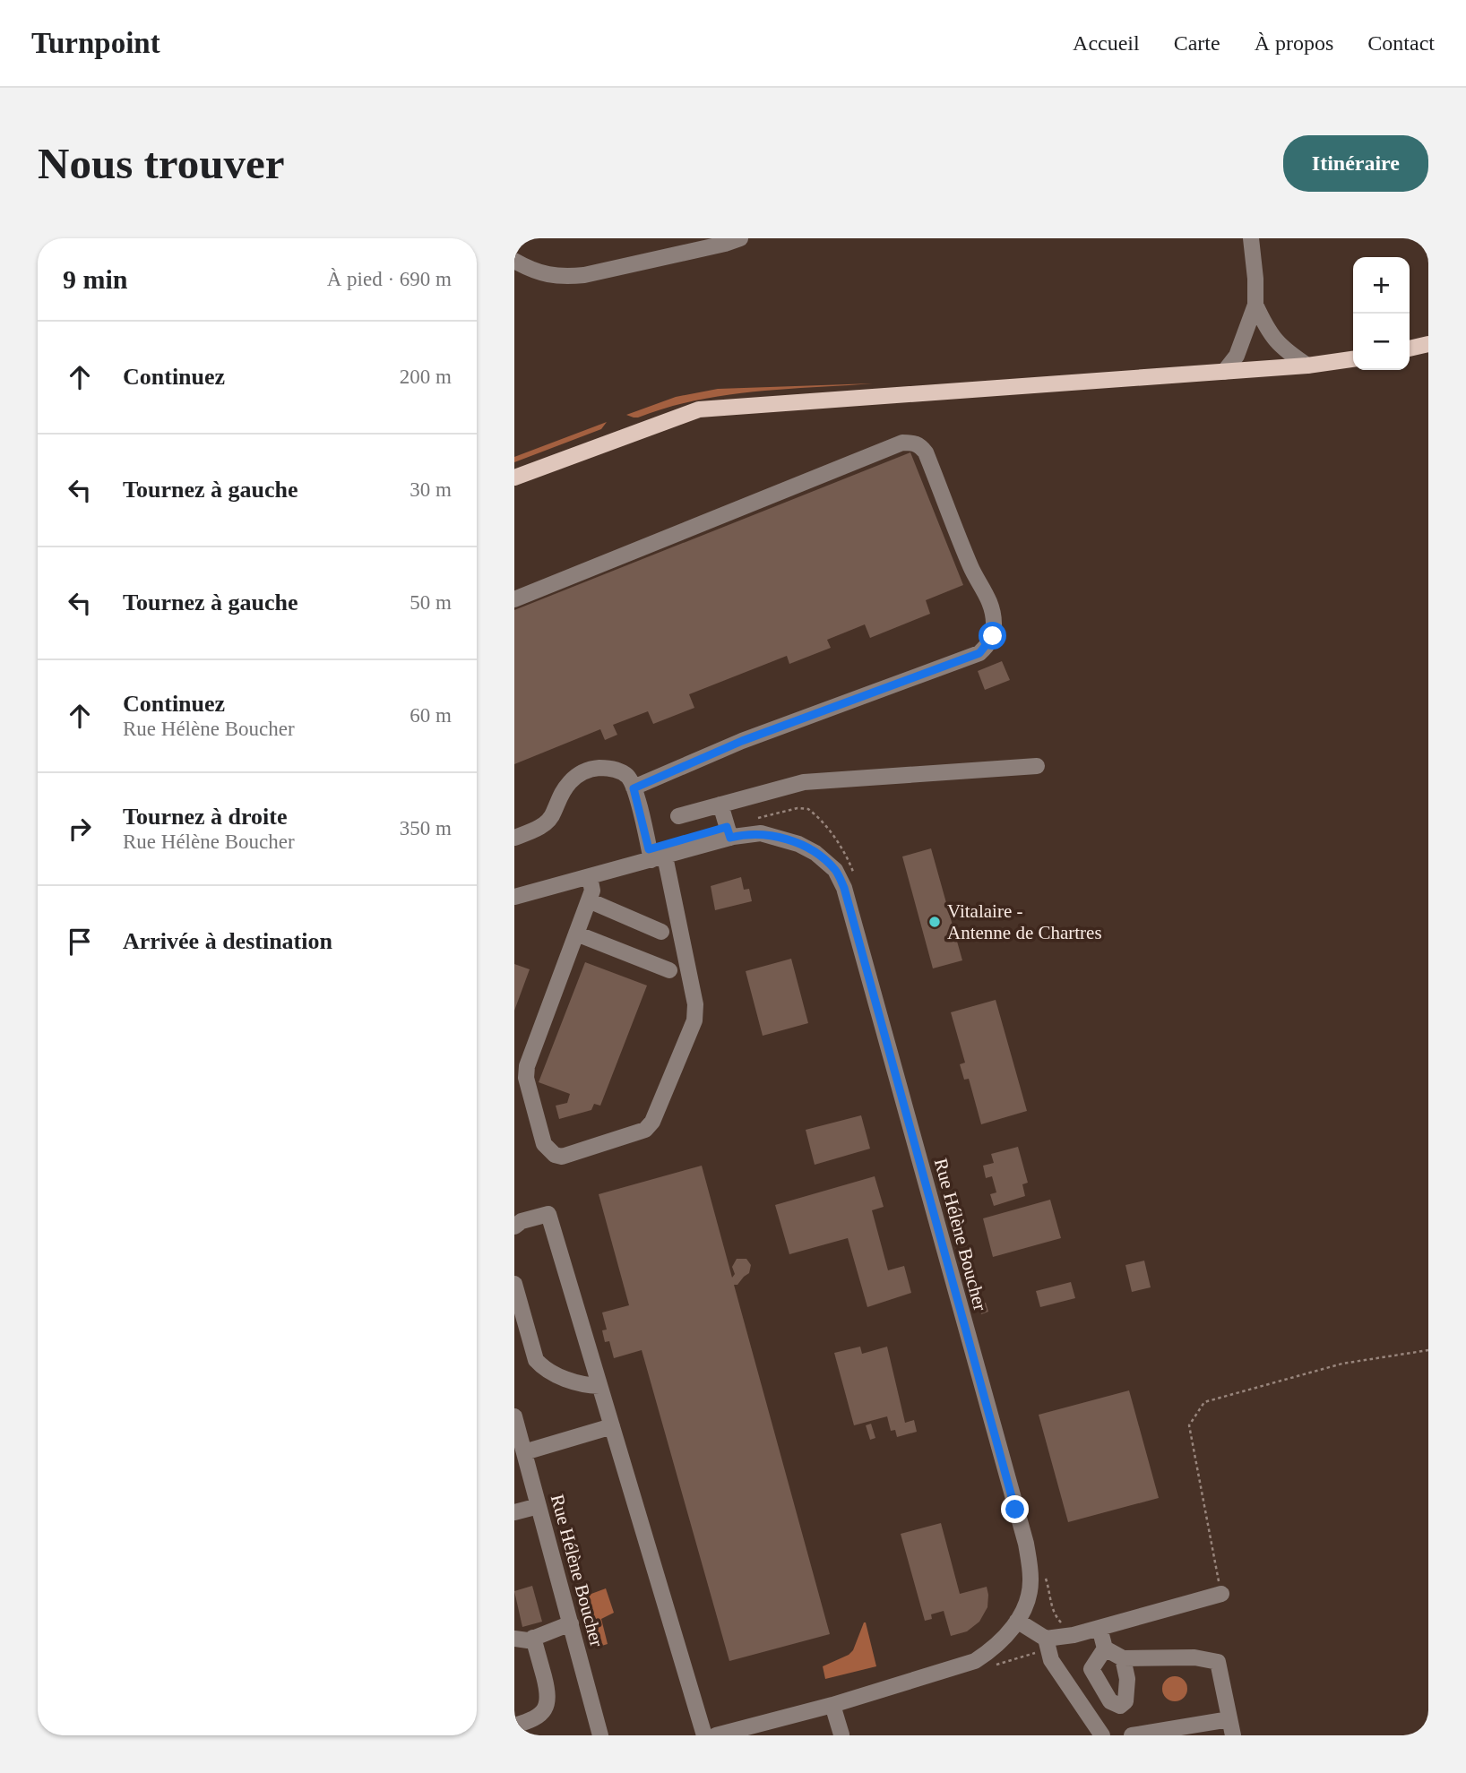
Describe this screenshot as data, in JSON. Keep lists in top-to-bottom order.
{
  "streets": {
    "street": ["Rue Hélène Boucher"]
  },
  "places": ["Vitalaire - Antenne de Chartres"],
  "page": {
    "header": "Turnpoint",
    "nav": [
      "Accueil",
      "Carte",
      "À propos",
      "Contact"
    ],
    "buttons": "Itinéraire",
    "title": "Nous trouver",
    "heading": ["9 min", "À pied · 690 m"],
    "map_buttons": ["+", "−"],
    "list": [
      ["Continuez", "200 m"],
      ["Tournez à gauche", "30 m"],
      ["Tournez à gauche", "50 m"],
      ["Continuez", "Rue Hélène Boucher", "60 m"],
      ["Tournez à droite", "Rue Hélène Boucher", "350 m"],
      "Arrivée à destination"
    ]
  }
}
